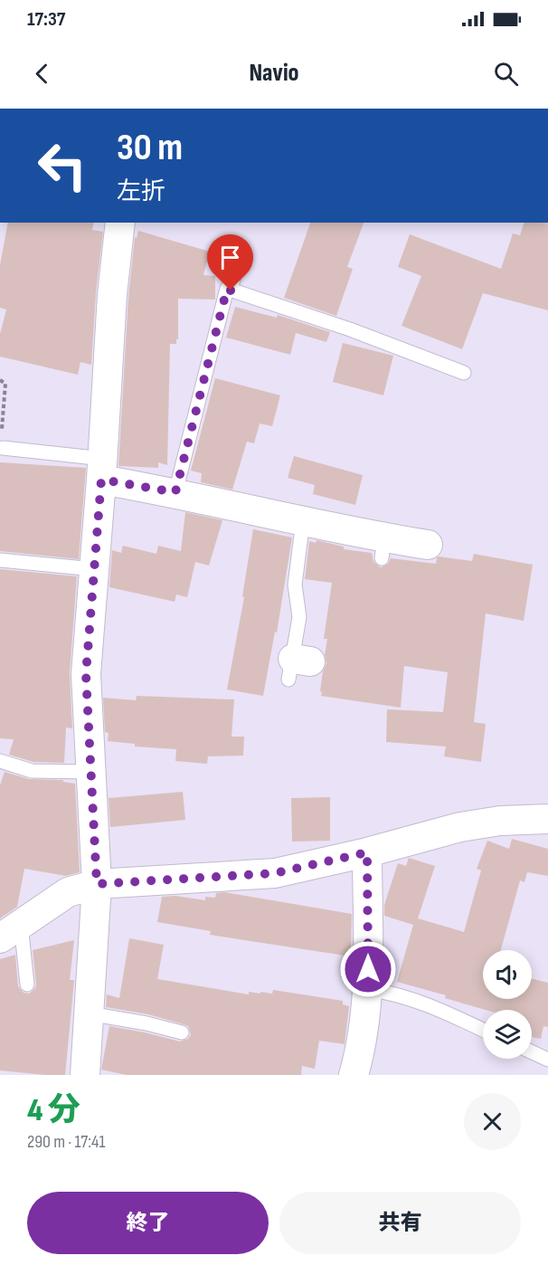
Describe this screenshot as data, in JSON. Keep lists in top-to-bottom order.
{
  "page": {
    "status": "17:37",
    "header": "Navio",
    "turn": ["30 m", "左折"],
    "heading": ["4 分", "290 m · 17:41"],
    "buttons": ["終了", "共有"]
  }
}
